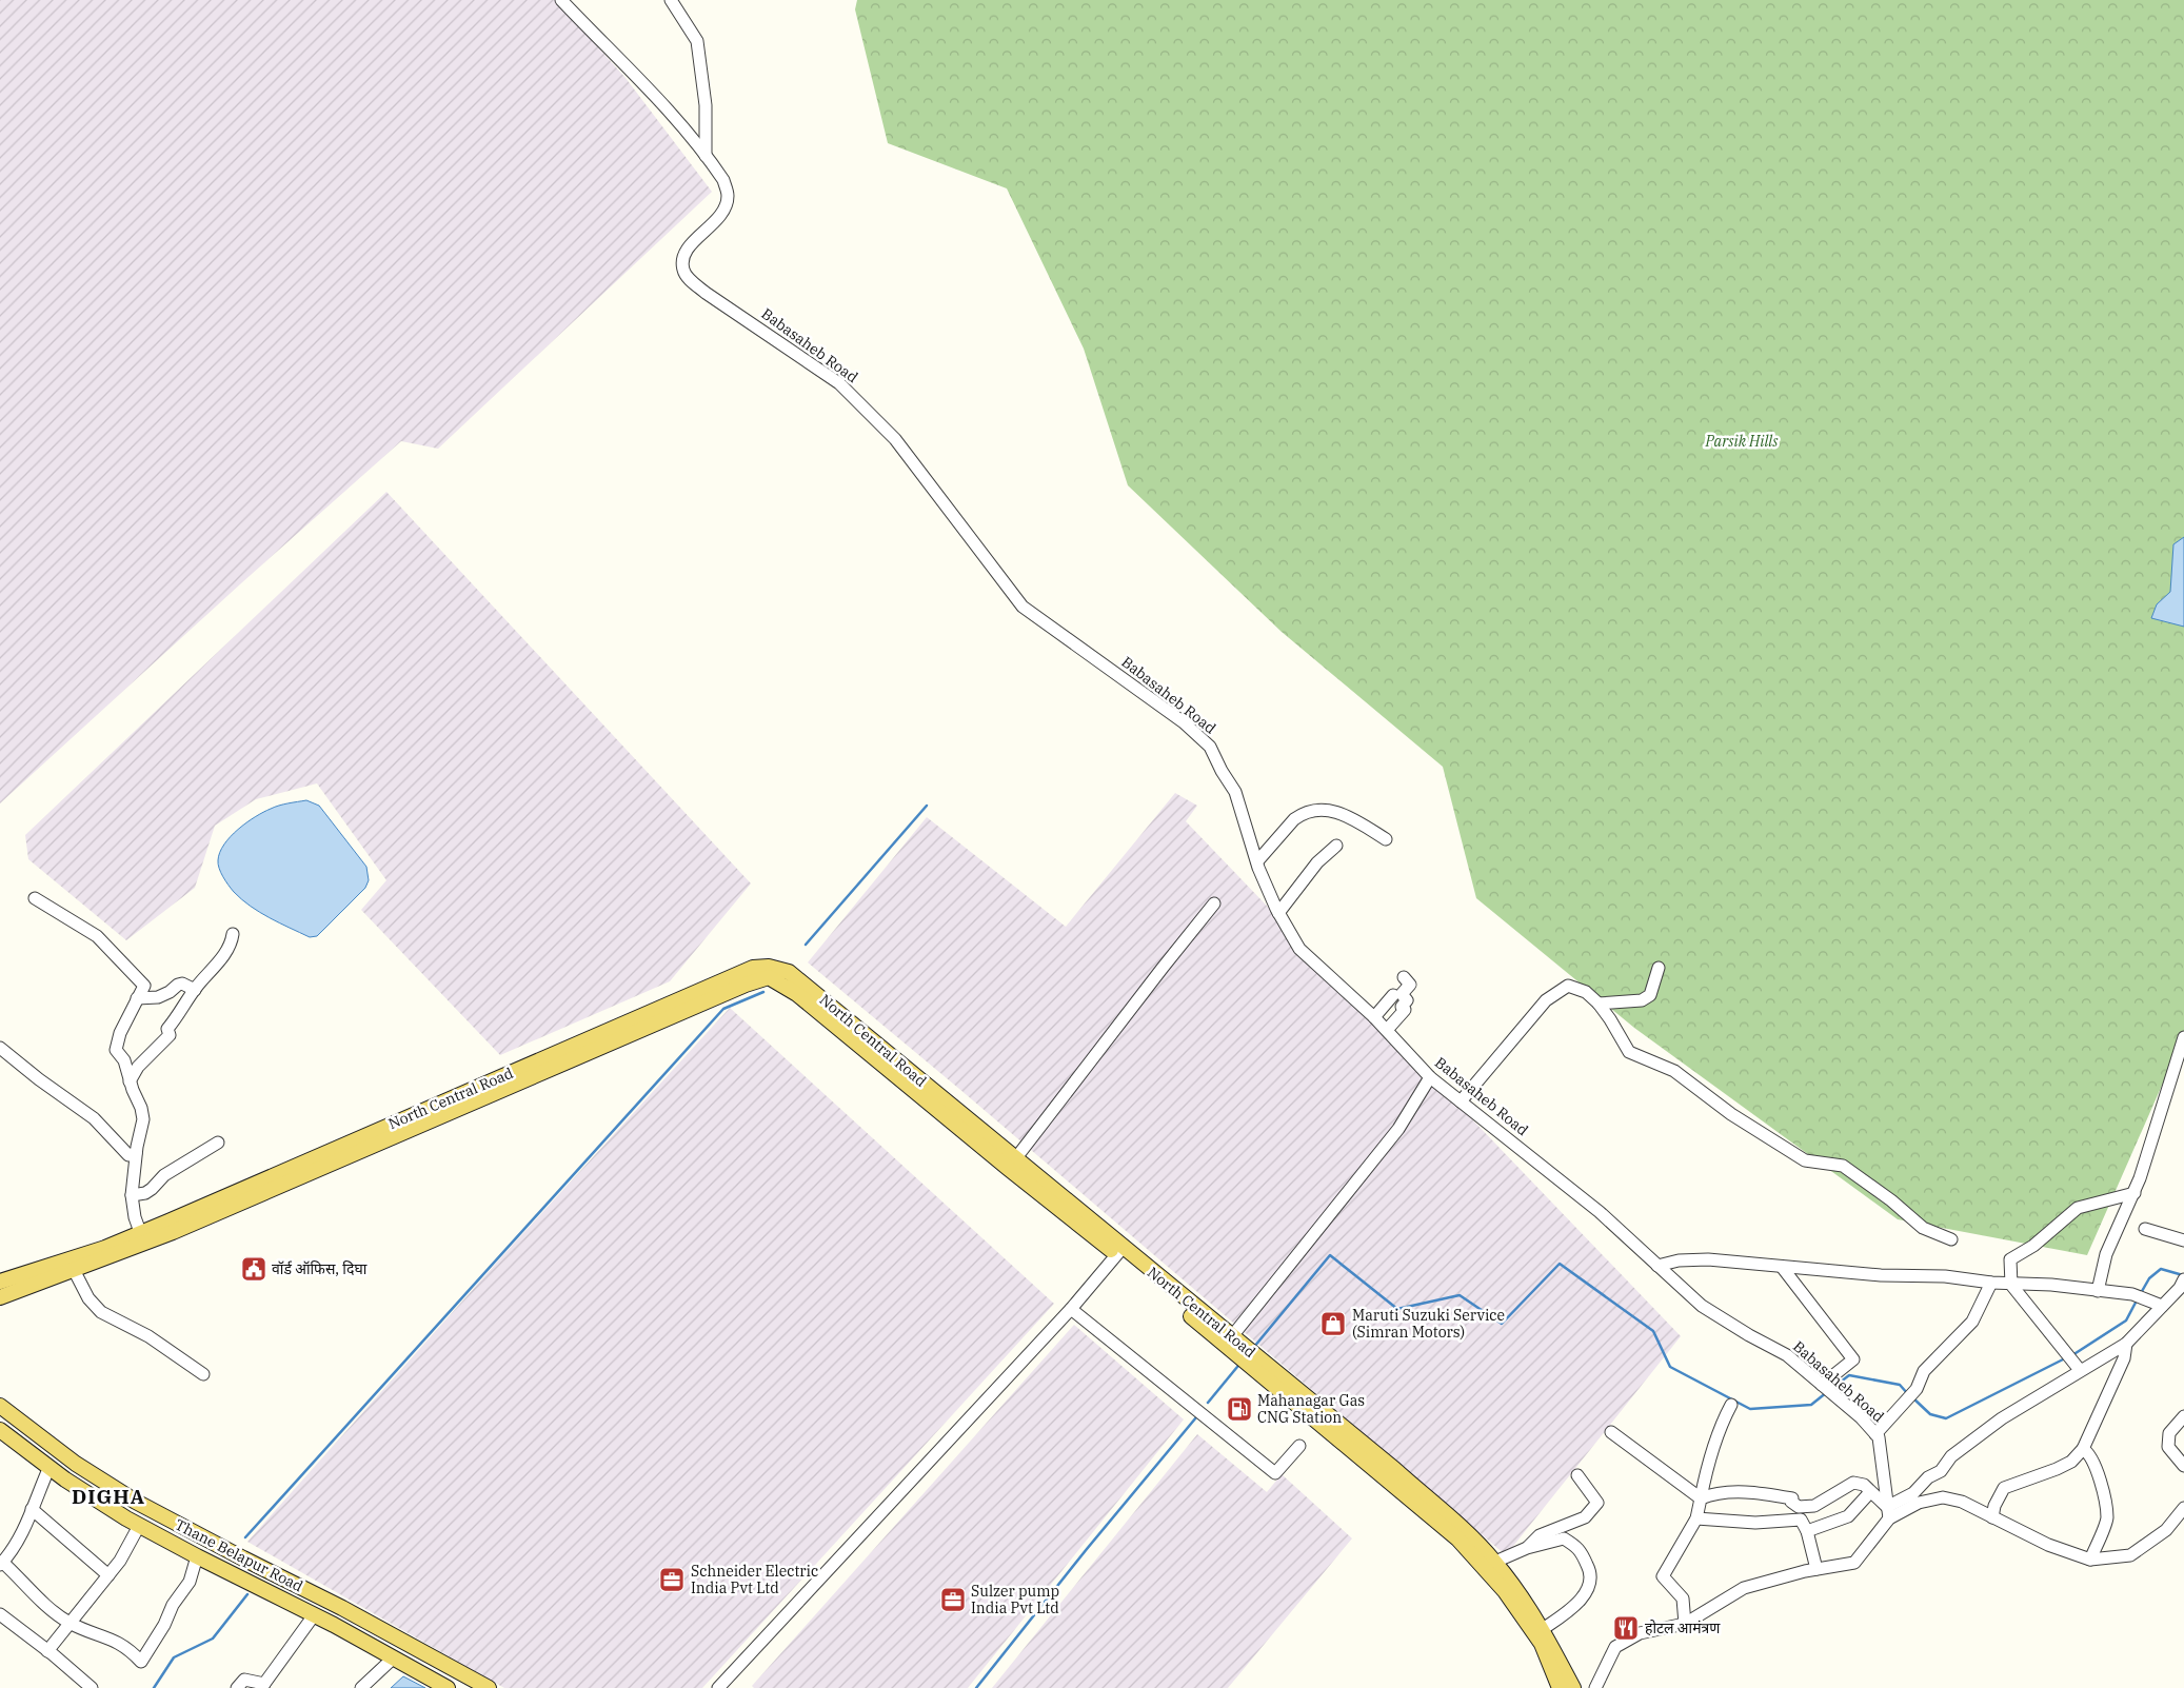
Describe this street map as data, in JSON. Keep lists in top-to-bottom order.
{
  "streets": {
    "main road": ["North Central Road", "Thane Belapur Road"],
    "street": ["Babasaheb Road"]
  },
  "districts": ["DIGHA"],
  "parks": ["Parsik Hills"],
  "places": {
    "public building": ["वॉर्ड ऑफिस, दिघा"],
    "shop": ["Maruti Suzuki Service (Simran Motors)"],
    "fuel station": ["Mahanagar Gas CNG Station"],
    "office": ["Schneider Electric India Pvt Ltd", "Sulzer pump India Pvt Ltd"],
    "restaurant": ["होटल आमंत्रण"]
  }
}
